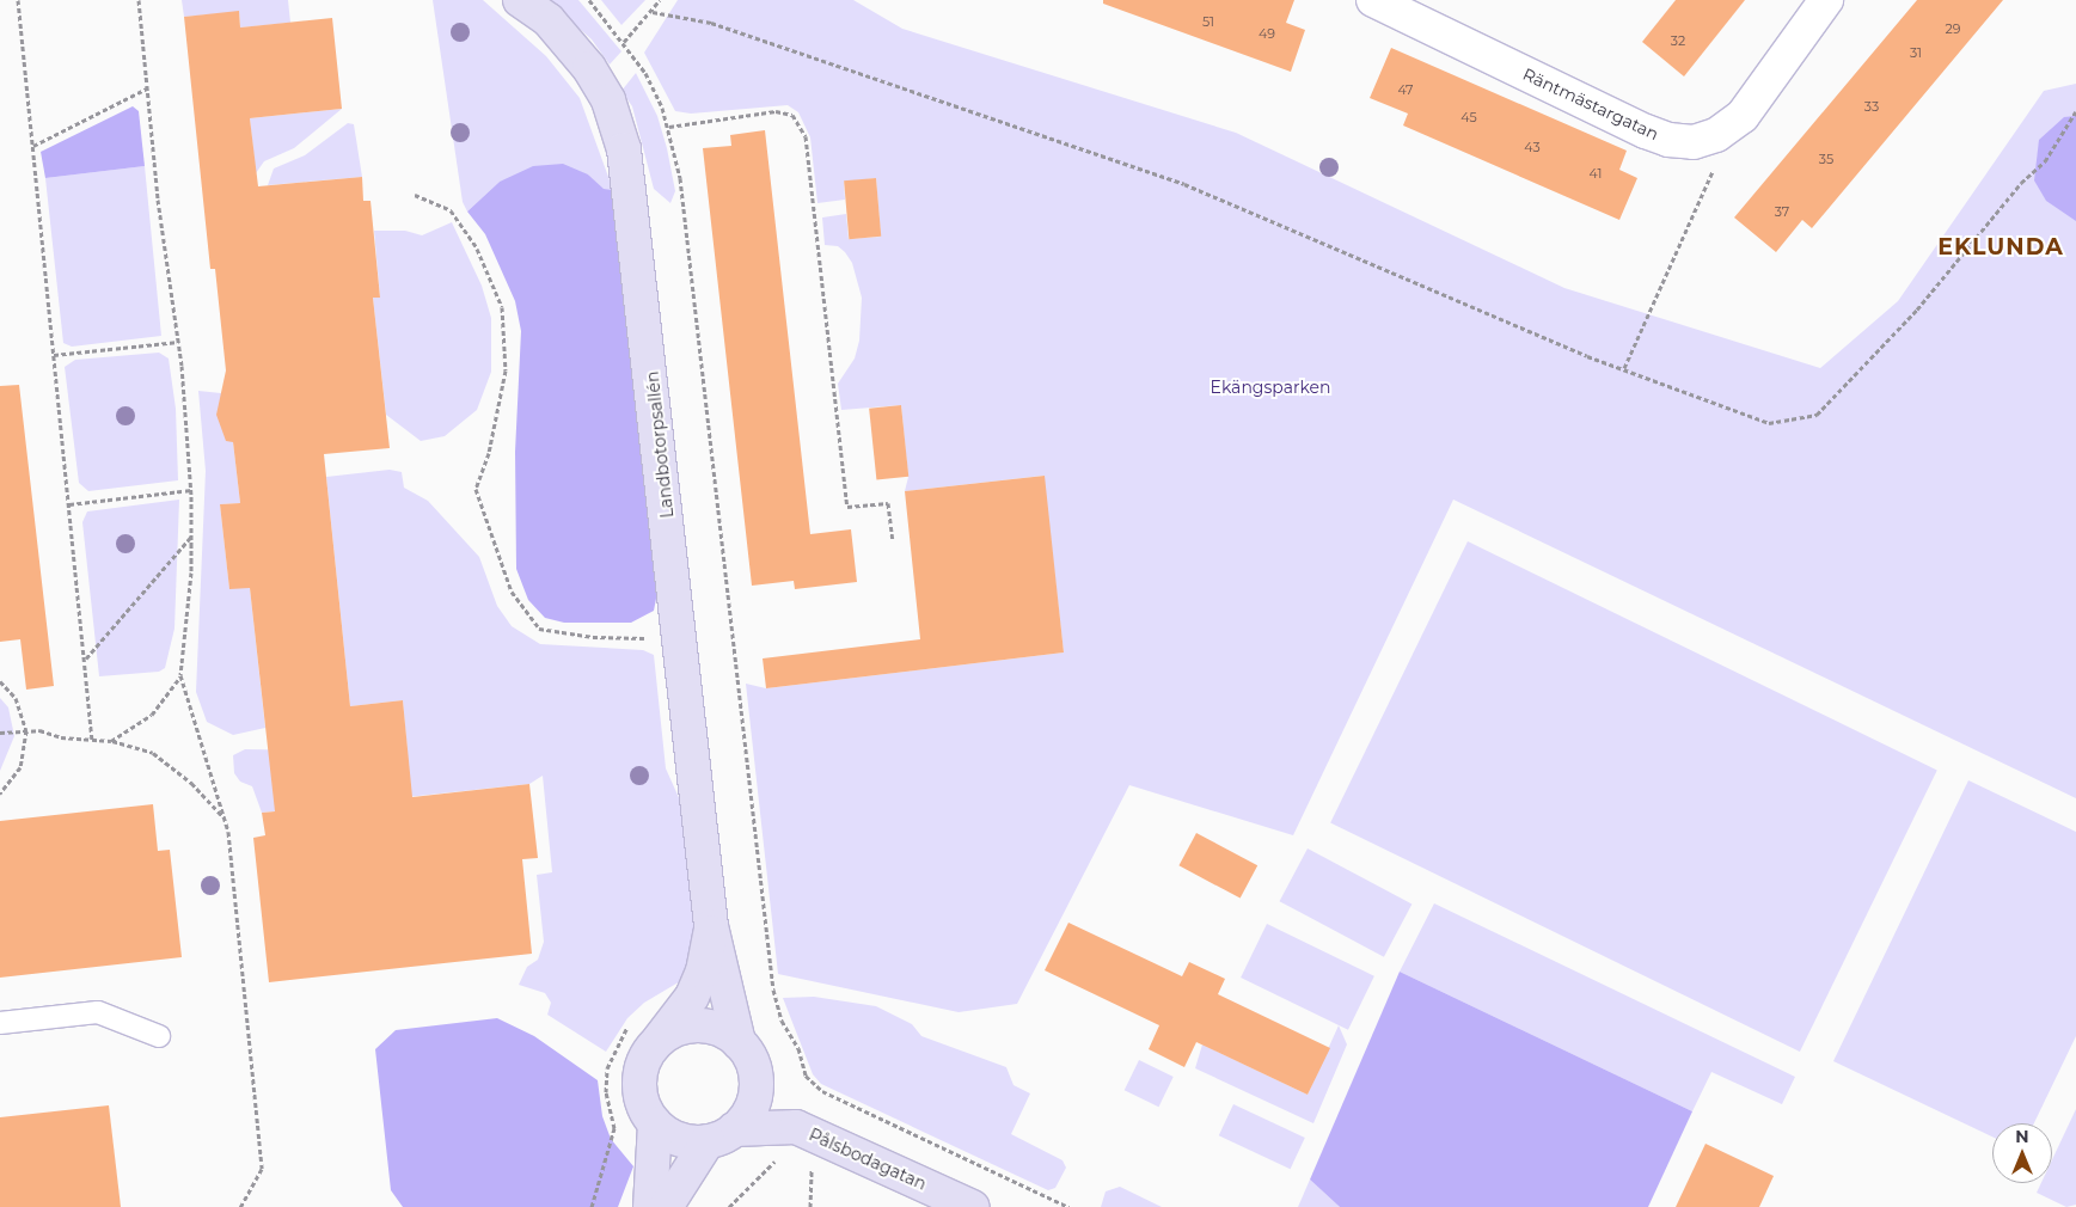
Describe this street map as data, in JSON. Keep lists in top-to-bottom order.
{
  "streets": {
    "street": ["Räntmästargatan", "Landbotorpsallén", "Pålsbodagatan"]
  },
  "crossings": [
    ["Landbotorpsallén", "Pålsbodagatan"]
  ],
  "districts": ["EKLUNDA"],
  "parks": ["Ekängsparken"],
  "house_numbers": [
    "51",
    "29",
    "49",
    "32",
    "31",
    "47",
    "33",
    "45",
    "43",
    "35",
    "41",
    "37"
  ],
  "north": "top"
}
